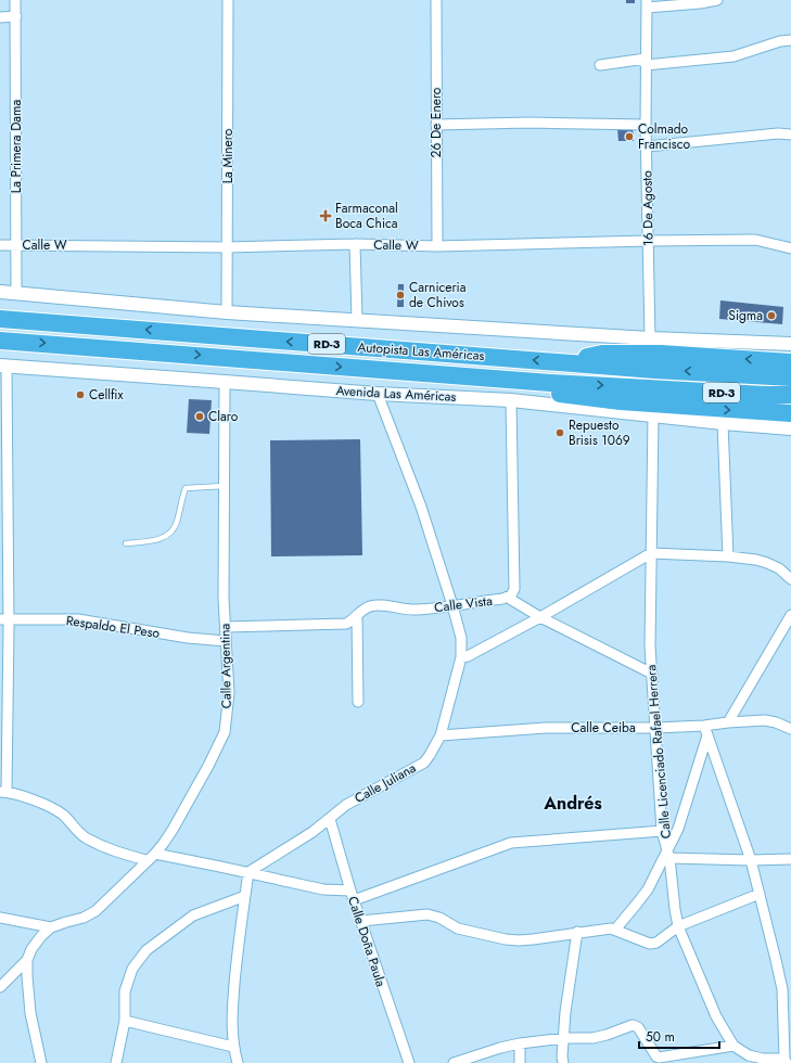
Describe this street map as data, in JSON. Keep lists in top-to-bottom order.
{
  "streets": {
    "highway": ["RD-3", "Autopista Las Américas"],
    "street": [
      "26 De Enero",
      "La Primera Dama",
      "La Minero",
      "16 De Agosto",
      "Calle W",
      "Avenida Las Américas",
      "Calle Vista",
      "Respaldo El Peso",
      "Calle Argentina",
      "Calle Ceiba",
      "Calle Licenciado Rafael Herrera",
      "Calle Juliana",
      "Calle Doña Paula"
    ]
  },
  "crossings": [
    ["26 De Enero", "Calle W"],
    ["La Primera Dama", "Calle W"],
    ["La Minero", "Calle W"],
    ["16 De Agosto", "Calle W"],
    ["Avenida Las Américas", "Calle Vista"],
    ["Avenida Las Américas", "Calle Argentina"],
    ["Avenida Las Américas", "Calle Licenciado Rafael Herrera"],
    ["Avenida Las Américas", "Calle Juliana"],
    ["Calle Vista", "Calle Argentina"],
    ["Calle Vista", "Calle Juliana"],
    ["Respaldo El Peso", "Calle Argentina"],
    ["Calle Ceiba", "Calle Licenciado Rafael Herrera"],
    ["Calle Ceiba", "Calle Juliana"],
    ["Calle Juliana", "Calle Doña Paula"]
  ],
  "districts": ["Andrés"],
  "places": {
    "other": [
      "Colmado Francisco",
      "Carniceria de Chivos",
      "Sigma",
      "Cellfix",
      "Claro",
      "Repuesto Brisis 1069"
    ],
    "health": ["Farmaconal Boca Chica"]
  },
  "scale_bar": "50 m"
}
